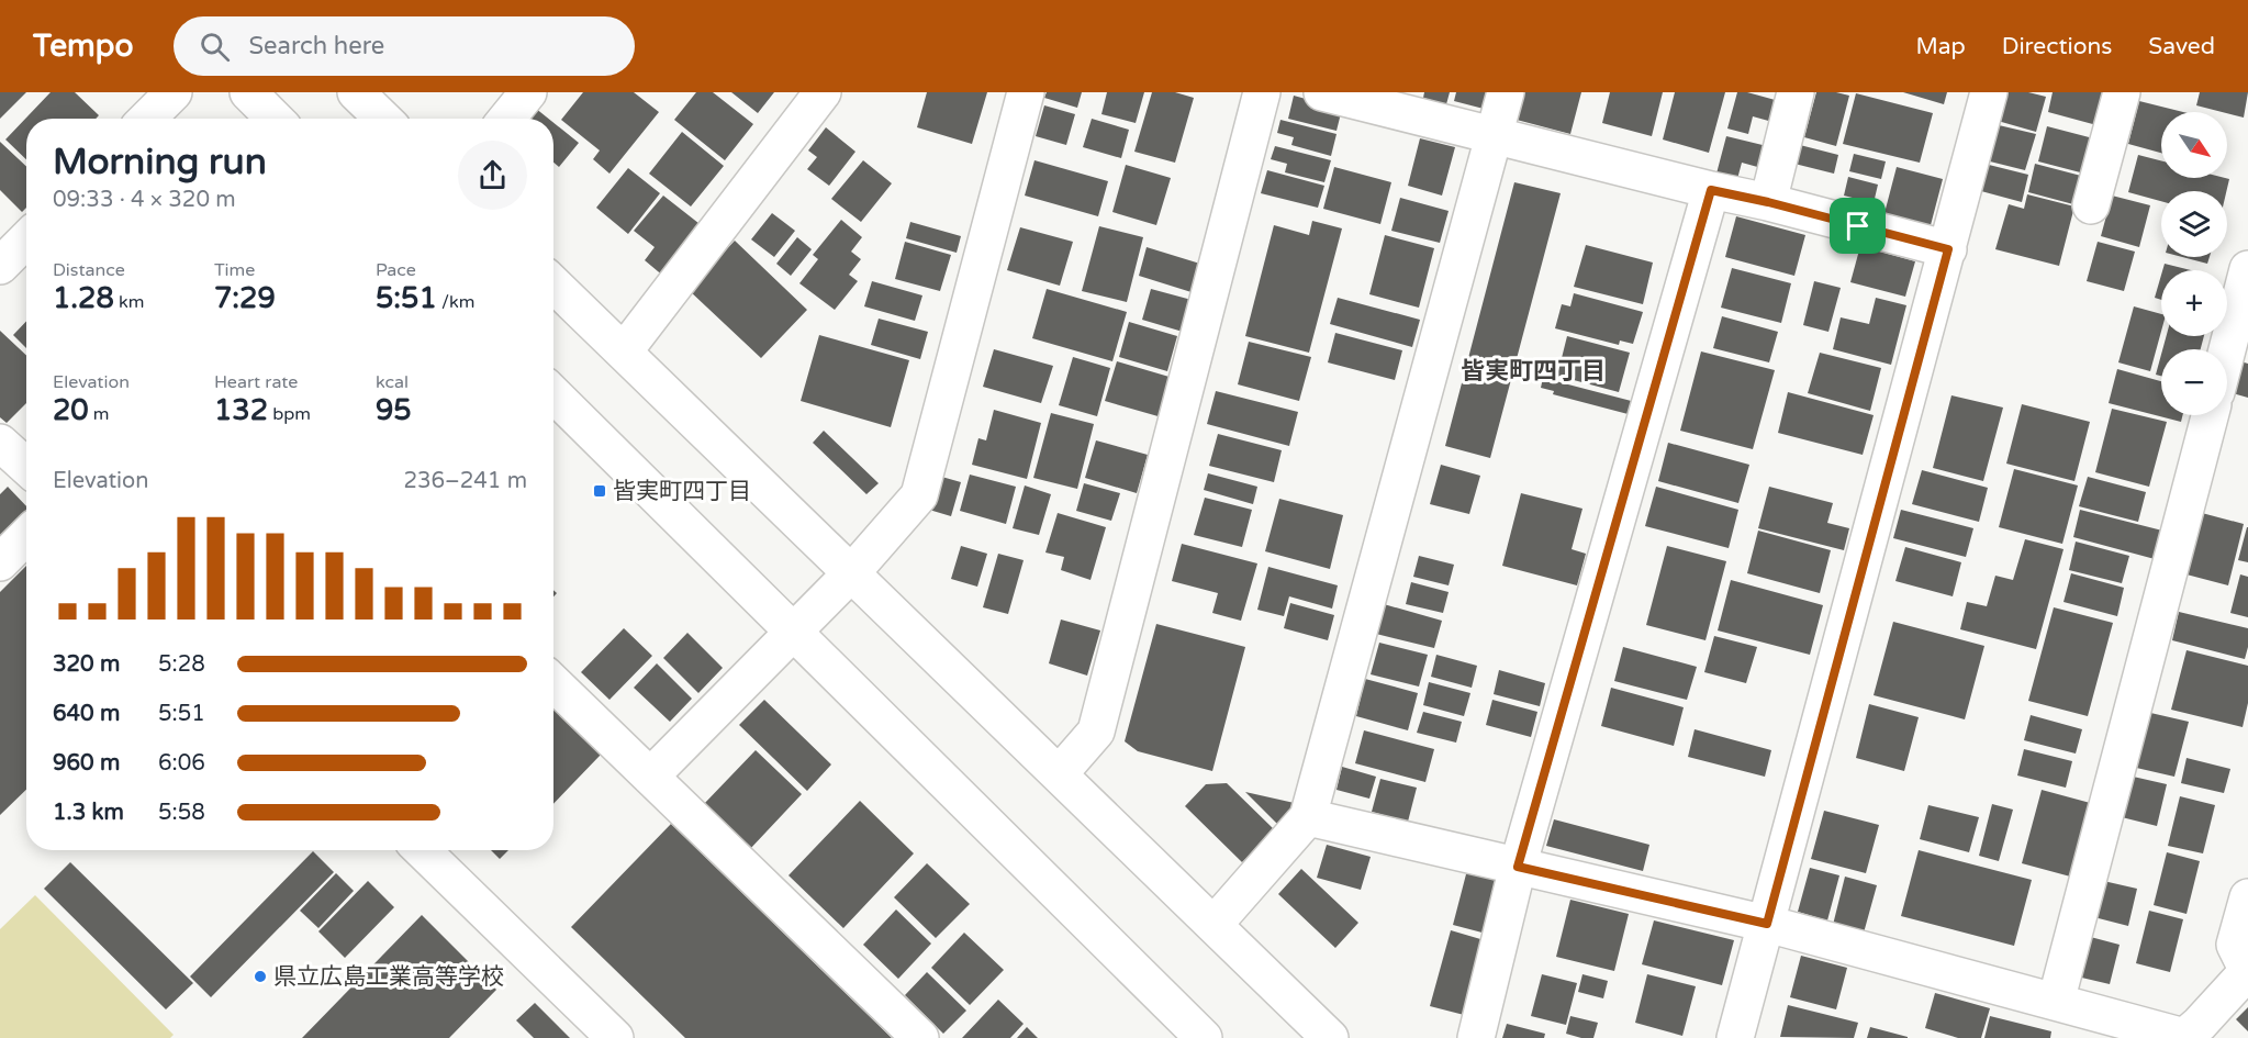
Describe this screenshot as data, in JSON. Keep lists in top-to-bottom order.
{
  "districts": ["皆実町四丁目"],
  "places": {
    "transit": ["皆実町四丁目"],
    "other": ["県立広島工業高等学校"]
  },
  "north": "bottom right",
  "page": {
    "header": "Tempo",
    "search": "Search here",
    "nav": ["Map", "Directions", "Saved"],
    "map_buttons": ["+", "−"],
    "heading": ["Morning run", "09:33 · 4 × 320 m"],
    "stats": [
      ["Distance", "1.28 km"],
      ["Time", "7:29"],
      ["Pace", "5:51 /km"],
      ["Elevation", "20 m"],
      ["Heart rate", "132 bpm"],
      ["kcal", "95"]
    ],
    "chart": ["Elevation", "236–241 m"],
    "list": [
      {
        "name": "320 m",
        "note": "5:28"
      },
      {
        "name": "640 m",
        "note": "5:51"
      },
      {
        "name": "960 m",
        "note": "6:06"
      },
      {
        "name": "1.3 km",
        "note": "5:58"
      }
    ]
  }
}
